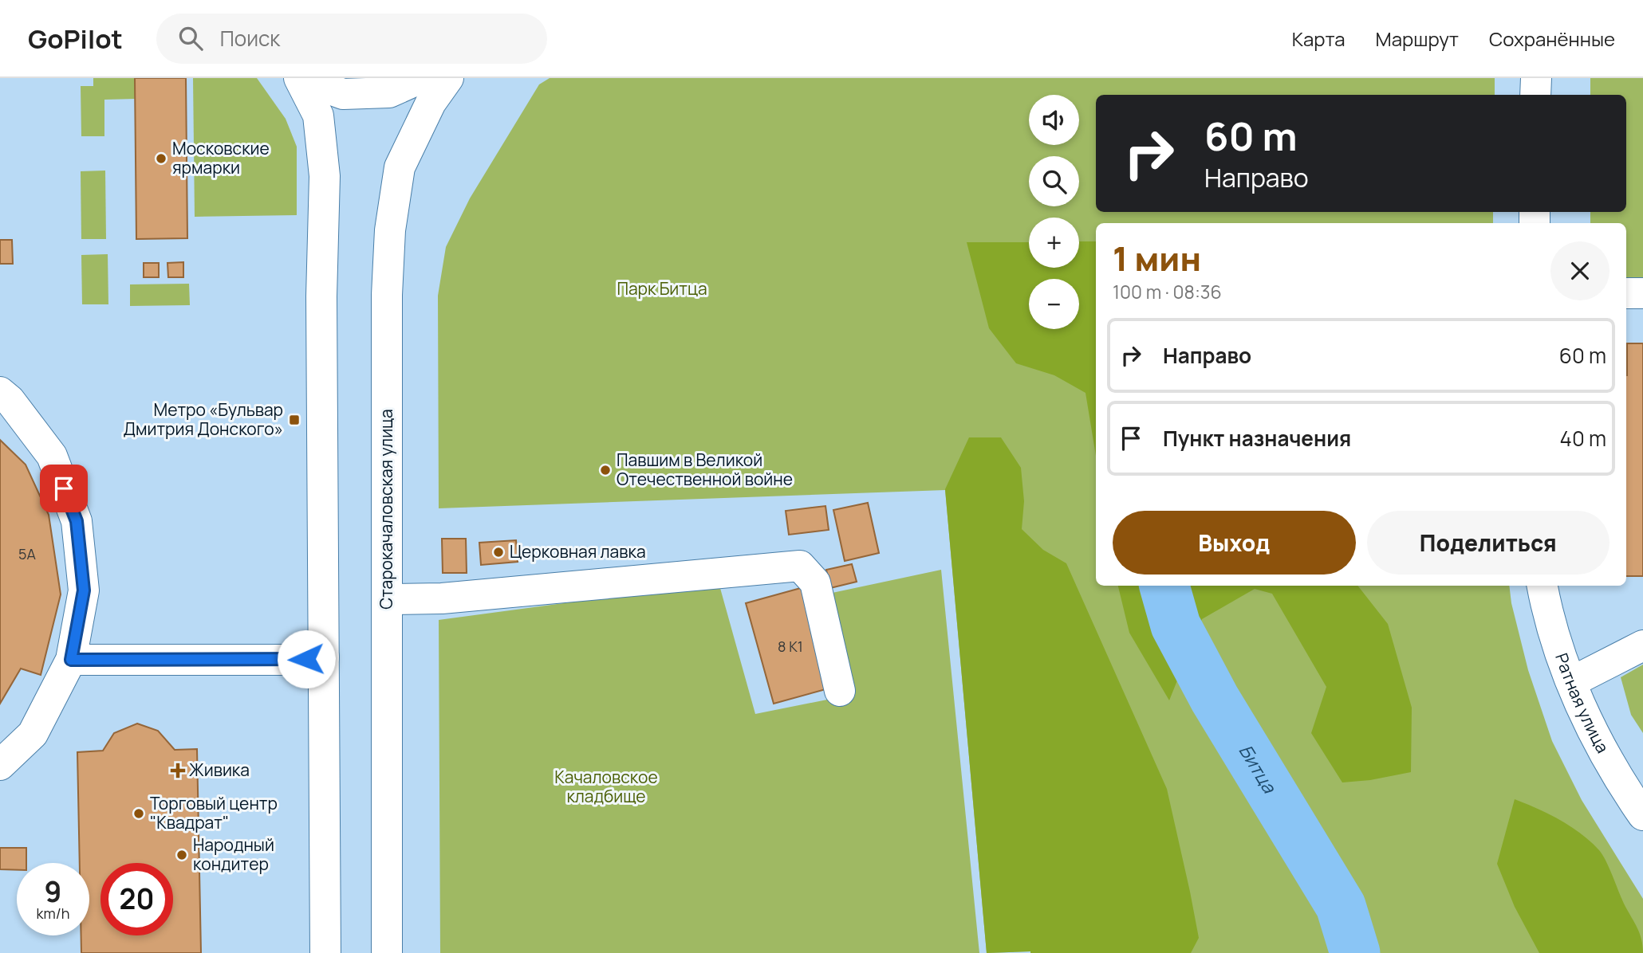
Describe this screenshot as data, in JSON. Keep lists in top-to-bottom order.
{
  "streets": {
    "street": ["Старокачаловская улица", "Ратная улица"]
  },
  "water": ["Битца"],
  "parks": ["Парк Битца", "Качаловское кладбище"],
  "places": {
    "other": [
      "Московские ярмарки",
      "Павшим в Великой Отечественной войне",
      "Церковная лавка",
      "Торговый центр \"Квадрат\"",
      "Народный кондитер"
    ],
    "transit": ["Метро «Бульвар Дмитрия Донского»"],
    "health": ["Живика"]
  },
  "house_numbers": ["5А", "8 К1"],
  "page": {
    "header": "GoPilot",
    "search": "Поиск",
    "nav": ["Карта", "Маршрут", "Сохранённые"],
    "map_buttons": ["+", "−"],
    "turn": ["60 m", "Направо"],
    "heading": ["1 мин", "100 m · 08:36"],
    "list": [
      {
        "name": "Направо",
        "value": "60 m"
      },
      {
        "name": "Пункт назначения",
        "value": "40 m"
      }
    ],
    "buttons": ["Выход", "Поделиться"],
    "speed": "9 km/h",
    "limit": "20"
  }
}
